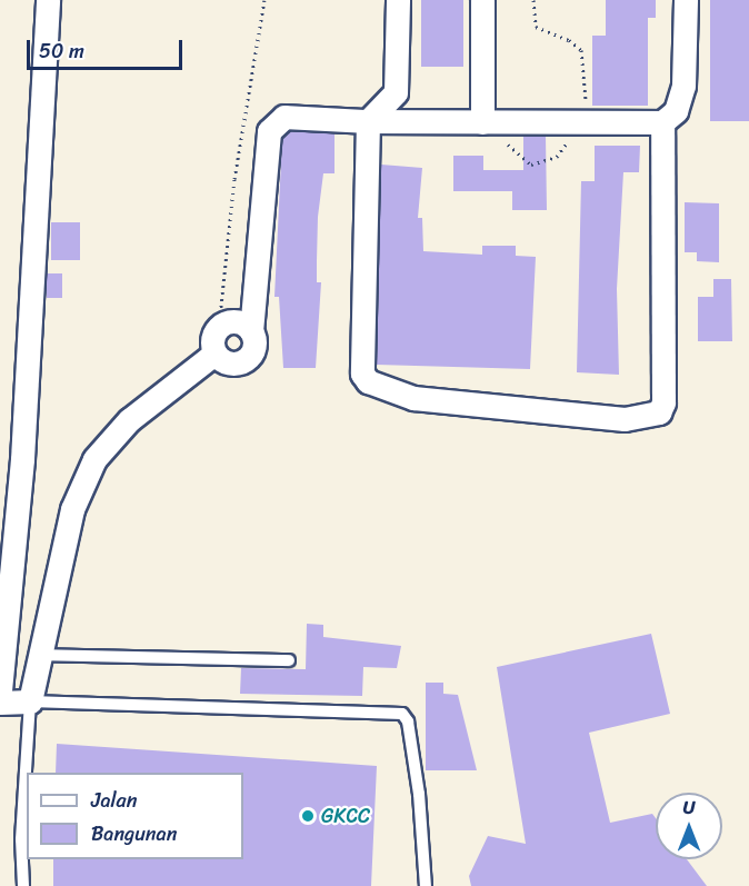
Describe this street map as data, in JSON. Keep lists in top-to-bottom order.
{
  "places": ["GKCC"],
  "legend": ["Jalan", "Bangunan"],
  "scale_bar": "50 m",
  "north": "top"
}
